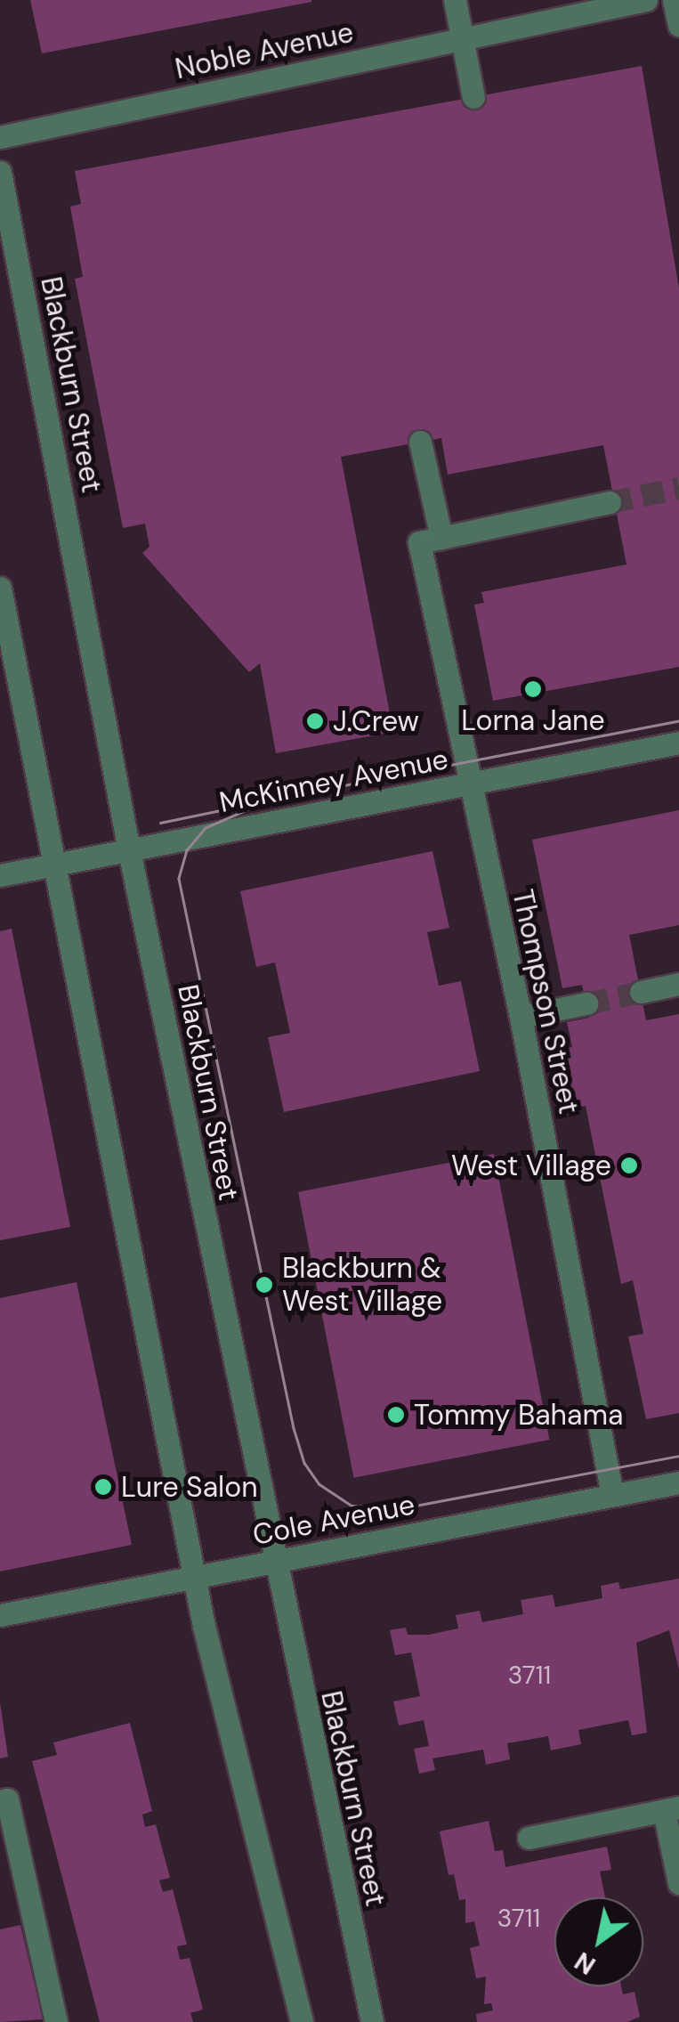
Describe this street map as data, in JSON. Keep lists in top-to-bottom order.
{
  "streets": {
    "street": [
      "Noble Avenue",
      "Blackburn Street",
      "McKinney Avenue",
      "Thompson Street",
      "Cole Avenue"
    ]
  },
  "crossings": [
    ["Blackburn Street", "McKinney Avenue"],
    ["Blackburn Street", "Cole Avenue"],
    ["McKinney Avenue", "Thompson Street"],
    ["Thompson Street", "Cole Avenue"]
  ],
  "places": [
    "Lorna Jane",
    "J.Crew",
    "West Village",
    "Blackburn & West Village",
    "Tommy Bahama",
    "Lure Salon"
  ],
  "house_numbers": ["3711", "3711"],
  "north": "bottom left"
}
